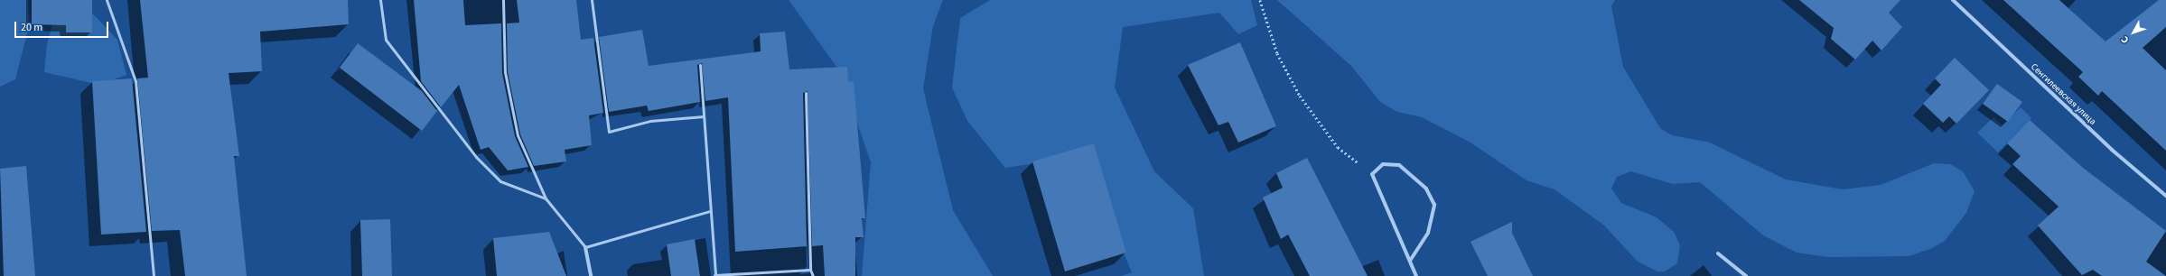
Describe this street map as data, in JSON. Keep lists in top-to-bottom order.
{
  "streets": {
    "street": ["Сенгилеевская улица"]
  },
  "scale_bar": "20 m",
  "north": "bottom left"
}
